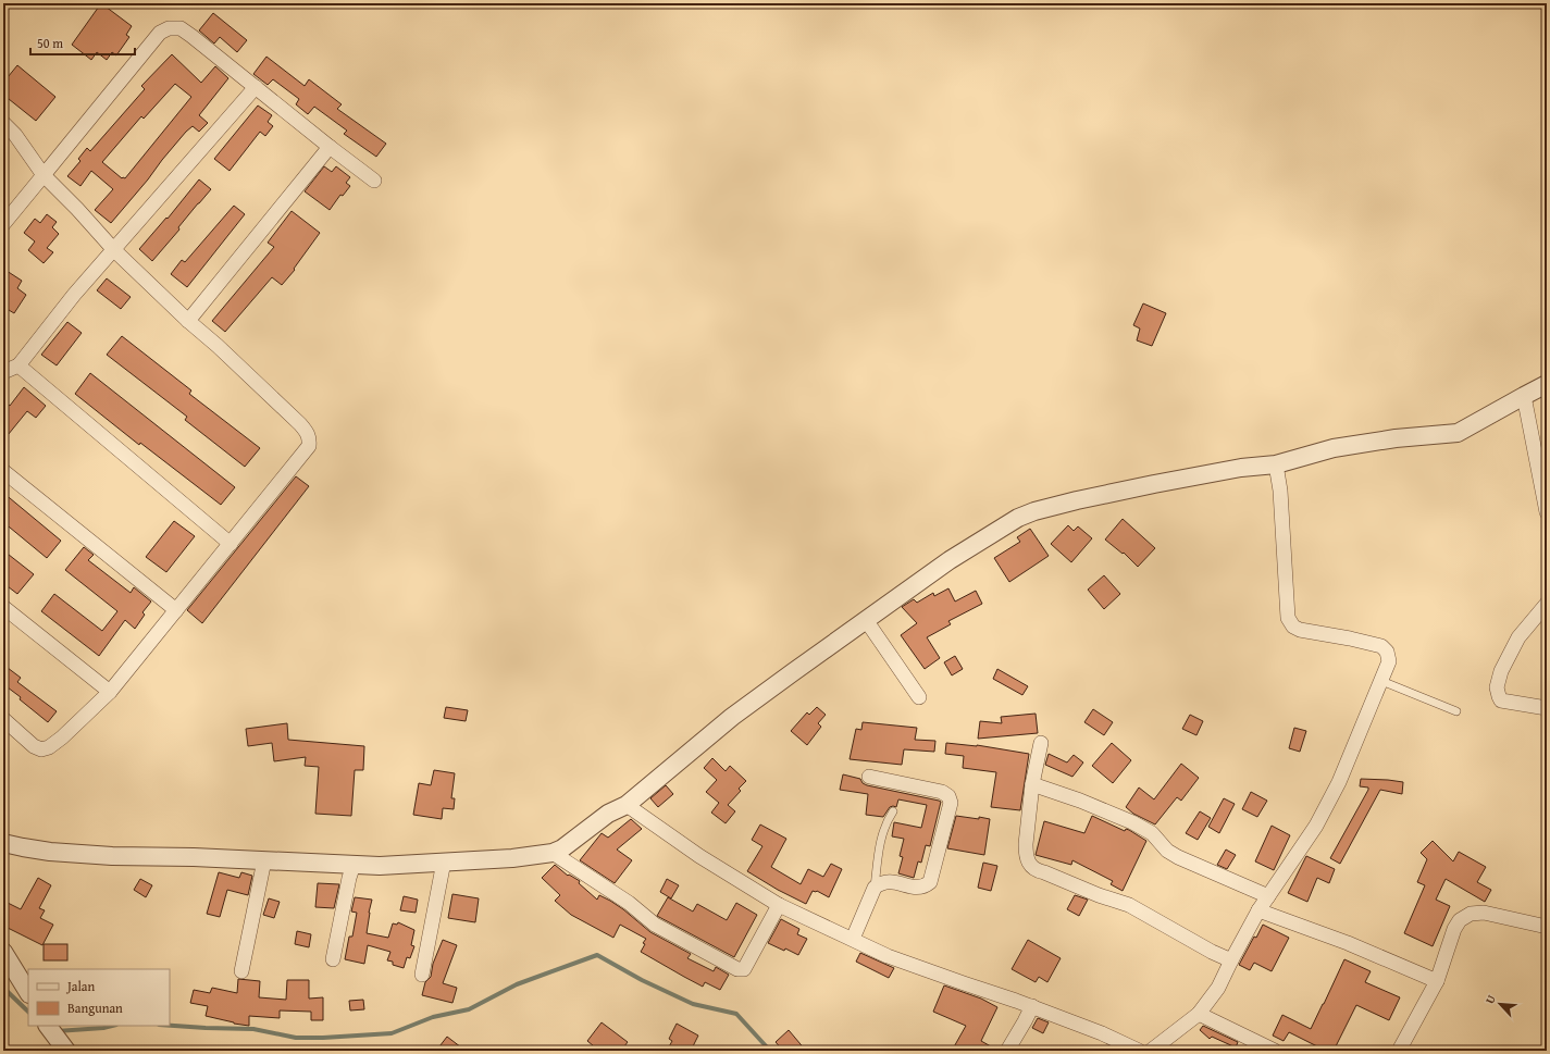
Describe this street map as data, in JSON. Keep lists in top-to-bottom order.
{
  "legend": ["Jalan", "Bangunan"],
  "scale_bar": "50 m",
  "north": "top left"
}
